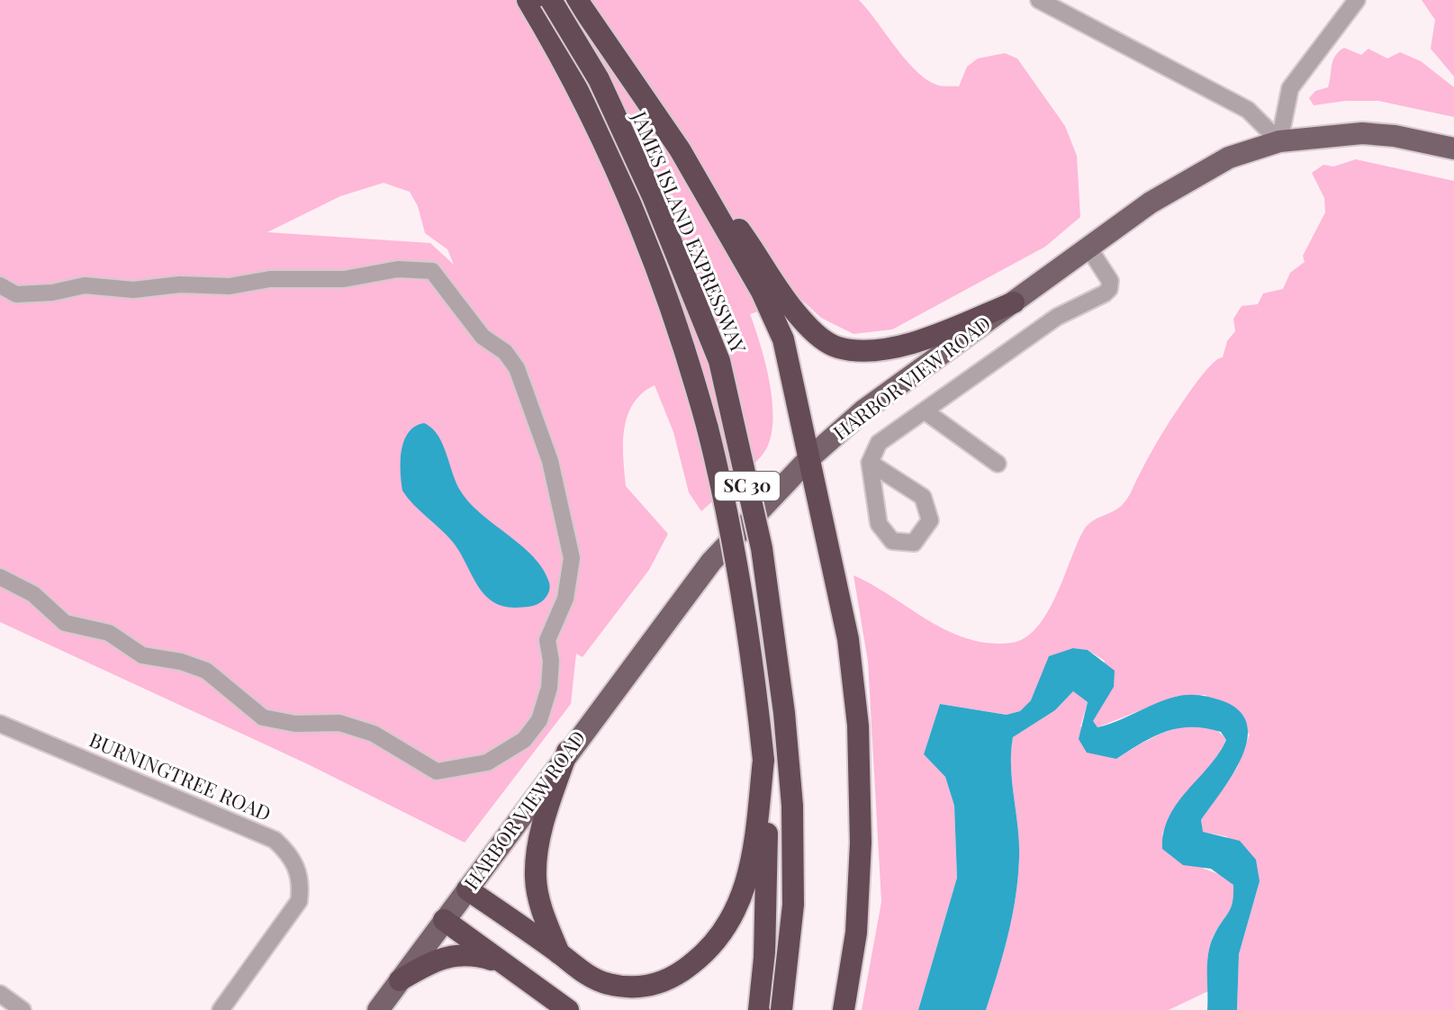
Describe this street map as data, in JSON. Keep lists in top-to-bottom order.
{
  "streets": {
    "highway": ["JAMES ISLAND EXPRESSWAY", "SC 30"],
    "main road": ["HARBOR VIEW ROAD"],
    "street": ["BURNINGTREE ROAD"]
  }
}
